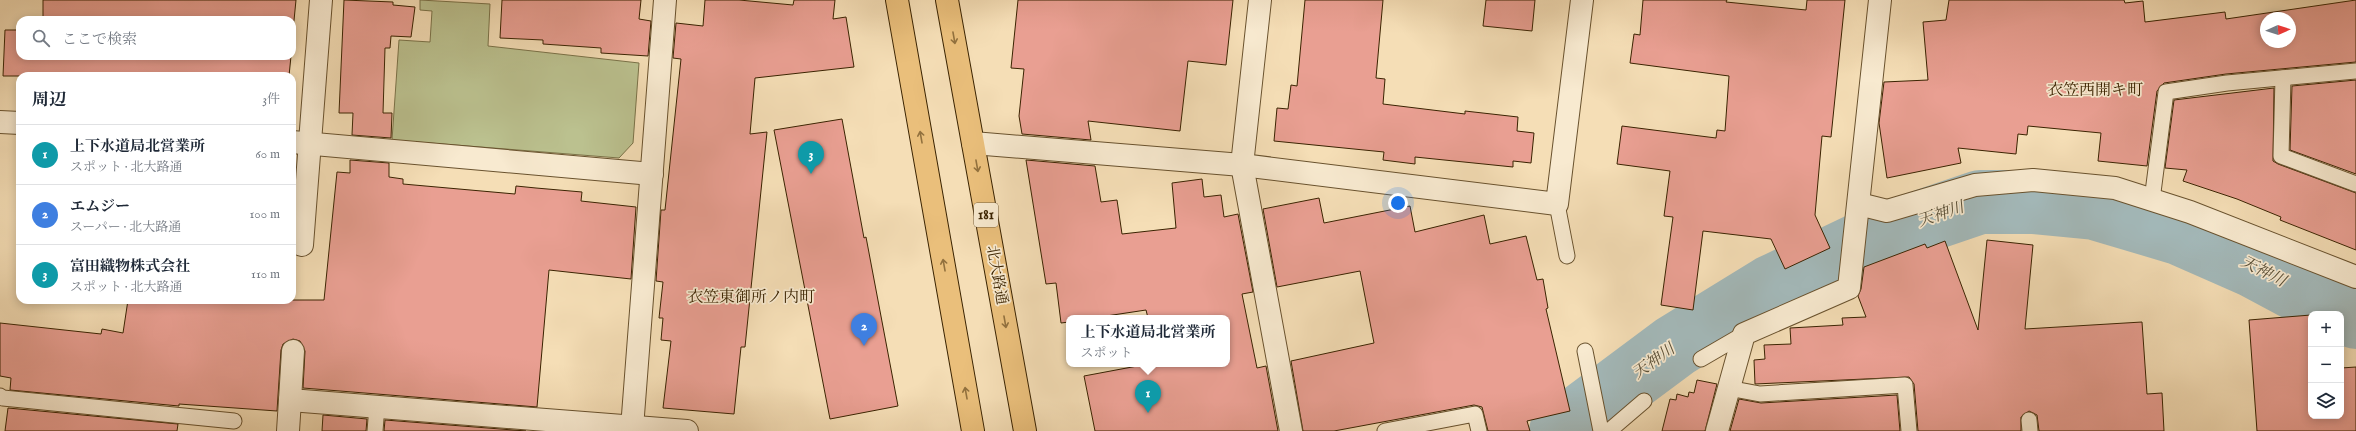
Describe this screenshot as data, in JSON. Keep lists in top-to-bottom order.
{
  "streets": {
    "main road": ["181", "北大路通"]
  },
  "districts": ["衣笠西開キ町", "衣笠東御所ノ内町"],
  "water": ["天神川"],
  "north": "right",
  "page": {
    "search": "ここで検索",
    "heading": ["周辺", "3件"],
    "list": [
      {
        "mark": "1",
        "name": "上下水道局北営業所",
        "note": "スポット · 北大路通",
        "value": "60 m"
      },
      {
        "mark": "2",
        "name": "エムジー",
        "note": "スーパー · 北大路通",
        "value": "100 m"
      },
      {
        "mark": "3",
        "name": "富田織物株式会社",
        "note": "スポット · 北大路通",
        "value": "110 m"
      }
    ],
    "pins": ["3", "2", "1"],
    "map_buttons": ["+", "−"],
    "popup": ["上下水道局北営業所", "スポット"]
  }
}
